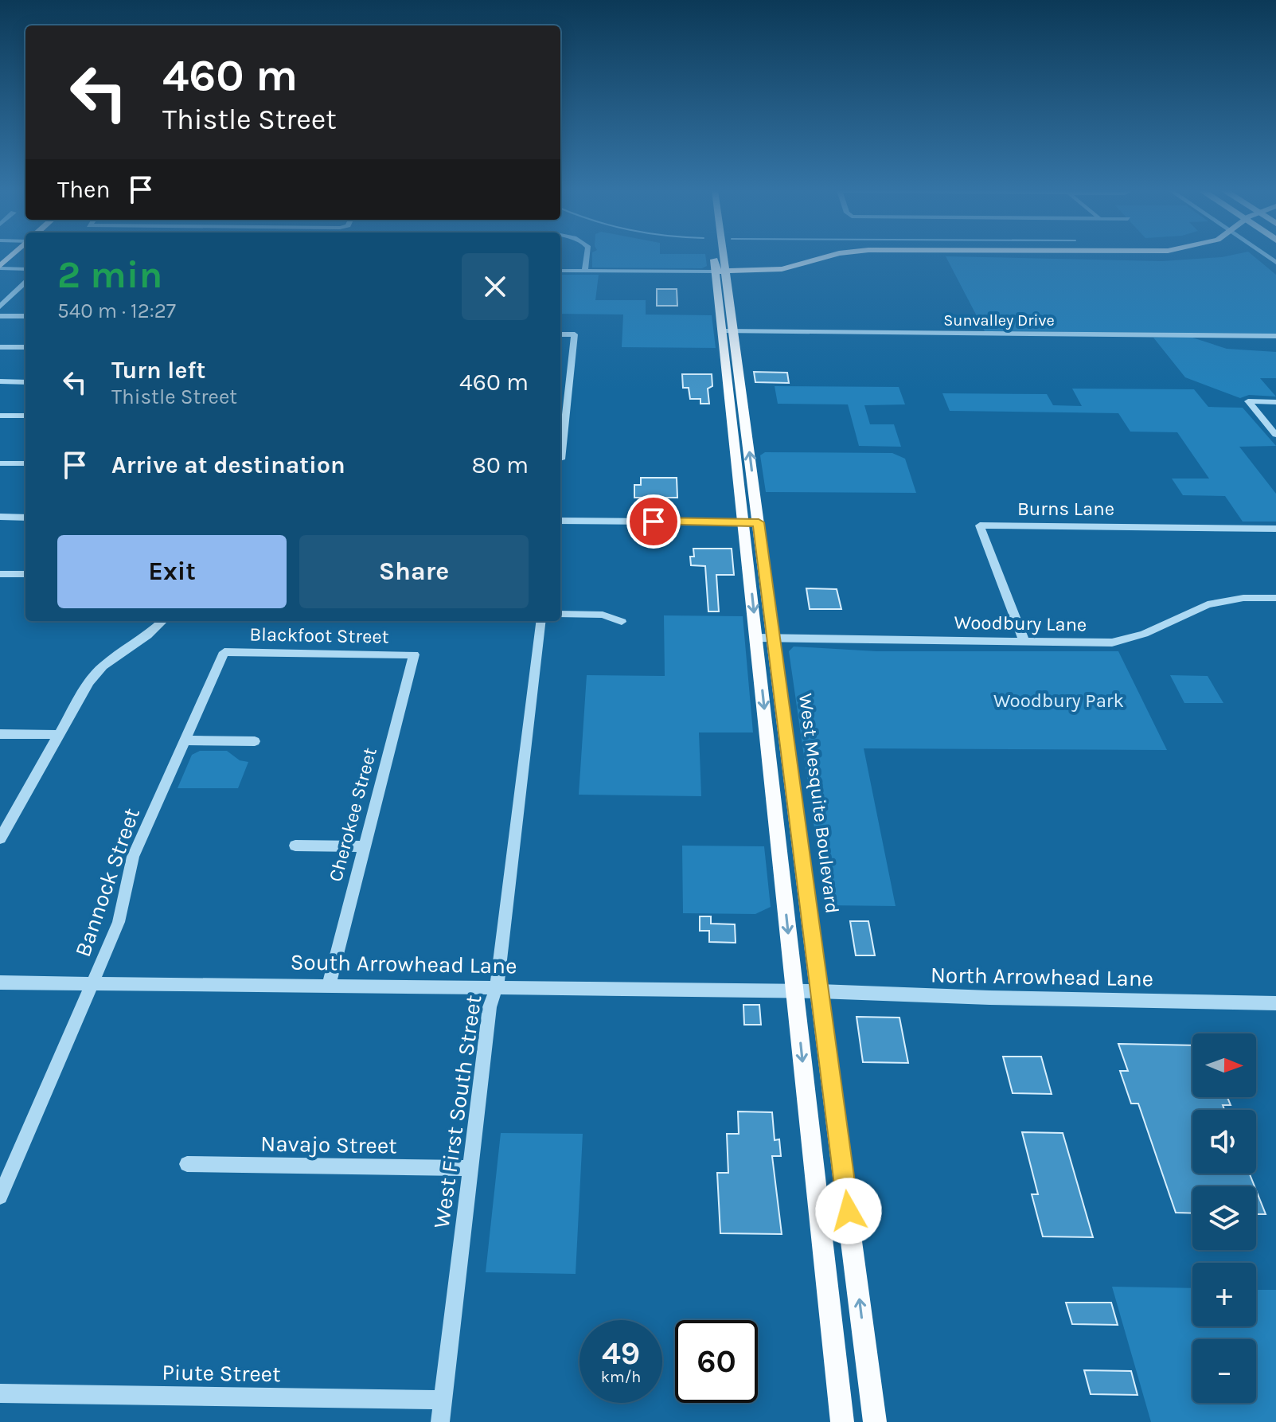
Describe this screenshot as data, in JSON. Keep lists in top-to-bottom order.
{
  "streets": {
    "main road": ["West Mesquite Boulevard"],
    "street": [
      "Sunvalley Drive",
      "Burns Lane",
      "Woodbury Lane",
      "Blackfoot Street",
      "Cherokee Street",
      "Bannock Street",
      "South Arrowhead Lane",
      "North Arrowhead Lane",
      "West First South Street",
      "Navajo Street",
      "Piute Street"
    ]
  },
  "crossings": [
    ["Sunvalley Drive", "West Mesquite Boulevard"],
    ["Burns Lane", "Woodbury Lane"],
    ["Woodbury Lane", "West Mesquite Boulevard"],
    ["Blackfoot Street", "Cherokee Street"],
    ["Blackfoot Street", "Bannock Street"],
    ["West Mesquite Boulevard", "South Arrowhead Lane"],
    ["West Mesquite Boulevard", "North Arrowhead Lane"],
    ["Cherokee Street", "South Arrowhead Lane"],
    ["Bannock Street", "South Arrowhead Lane"],
    ["South Arrowhead Lane", "North Arrowhead Lane"],
    ["South Arrowhead Lane", "West First South Street"],
    ["West First South Street", "Navajo Street"],
    ["West First South Street", "Piute Street"]
  ],
  "parks": ["Woodbury Park"],
  "north": "right",
  "page": {
    "turn": ["460 m", "Thistle Street"],
    "then": "Then",
    "heading": ["2 min", "540 m · 12:27"],
    "list": [
      {
        "name": "Turn left",
        "note": "Thistle Street",
        "value": "460 m"
      },
      {
        "name": "Arrive at destination",
        "value": "80 m"
      }
    ],
    "buttons": ["Exit", "Share"],
    "map_buttons": ["+", "−"],
    "speed": "49 km/h",
    "limit": "60"
  }
}
